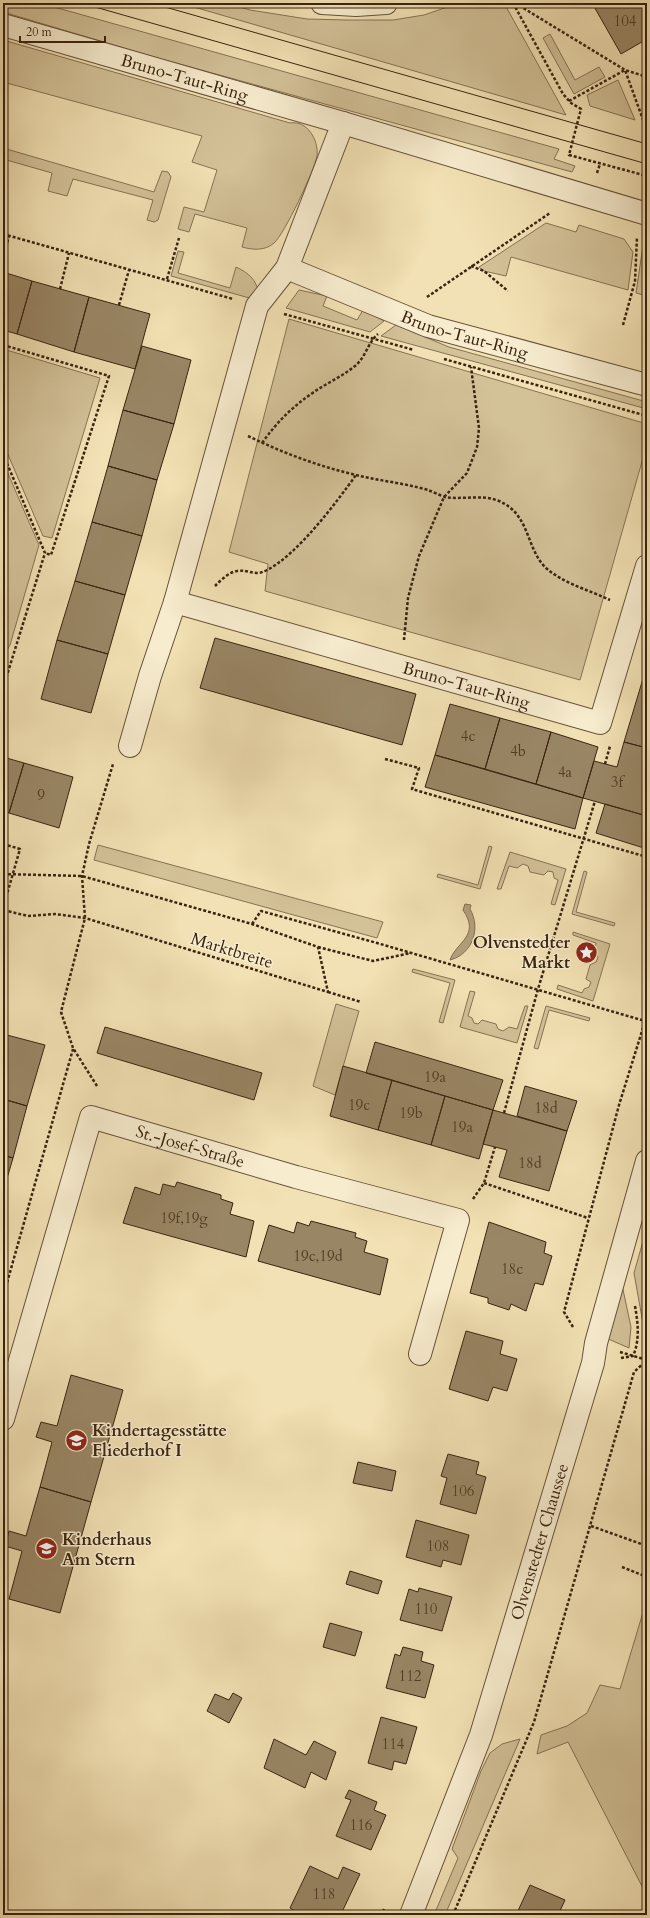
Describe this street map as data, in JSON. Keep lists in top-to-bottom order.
{
  "streets": {
    "street": ["Bruno-Taut-Ring", "St.-Josef-Straße", "Olvenstedter Chaussee"],
    "path": ["Marktbreite"]
  },
  "places": {
    "place": ["Olvenstedter Markt"],
    "school or university": ["Kindertagesstätte Fliederhof I", "Kinderhaus Am Stern"]
  },
  "house_numbers": [
    "104",
    "4c",
    "4b",
    "4a",
    "3f",
    "9",
    "19a",
    "19c",
    "18d",
    "19b",
    "19a",
    "18d",
    "19f,19g",
    "19c,19d",
    "18c",
    "106",
    "108",
    "110",
    "112",
    "114",
    "116",
    "118"
  ],
  "scale_bar": "20 m"
}
